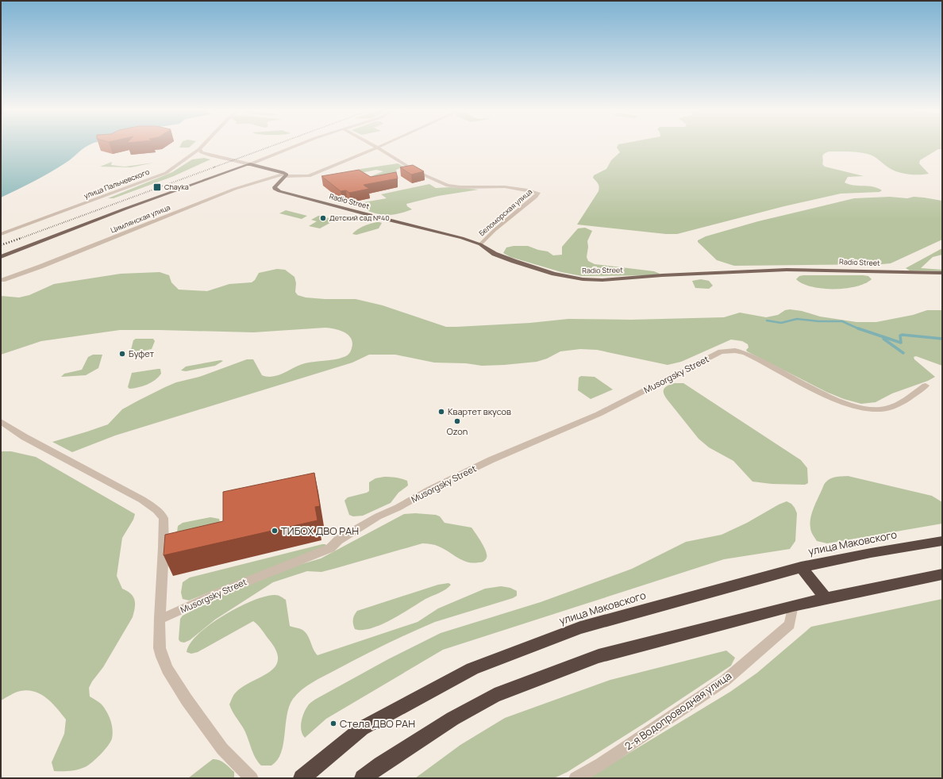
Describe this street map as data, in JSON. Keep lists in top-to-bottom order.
{
  "streets": {
    "highway": ["улица Маковского"],
    "main road": ["Radio Street"],
    "street": [
      "улица Пальчевского",
      "Беломорская улица",
      "Цимлянская улица",
      "Musorgsky Street",
      "2-я Водопроводная улица"
    ]
  },
  "crossings": [
    ["Radio Street", "Беломорская улица"],
    ["Radio Street", "Цимлянская улица"],
    ["Беломорская улица", "Цимлянская улица"]
  ],
  "places": {
    "transit": ["Chayka"],
    "other": [
      "Детский сад №40",
      "Буфет",
      "Квартет вкусов",
      "Ozon",
      "ТИБОХ ДВО РАН",
      "Стела ДВО РАН"
    ]
  }
}
